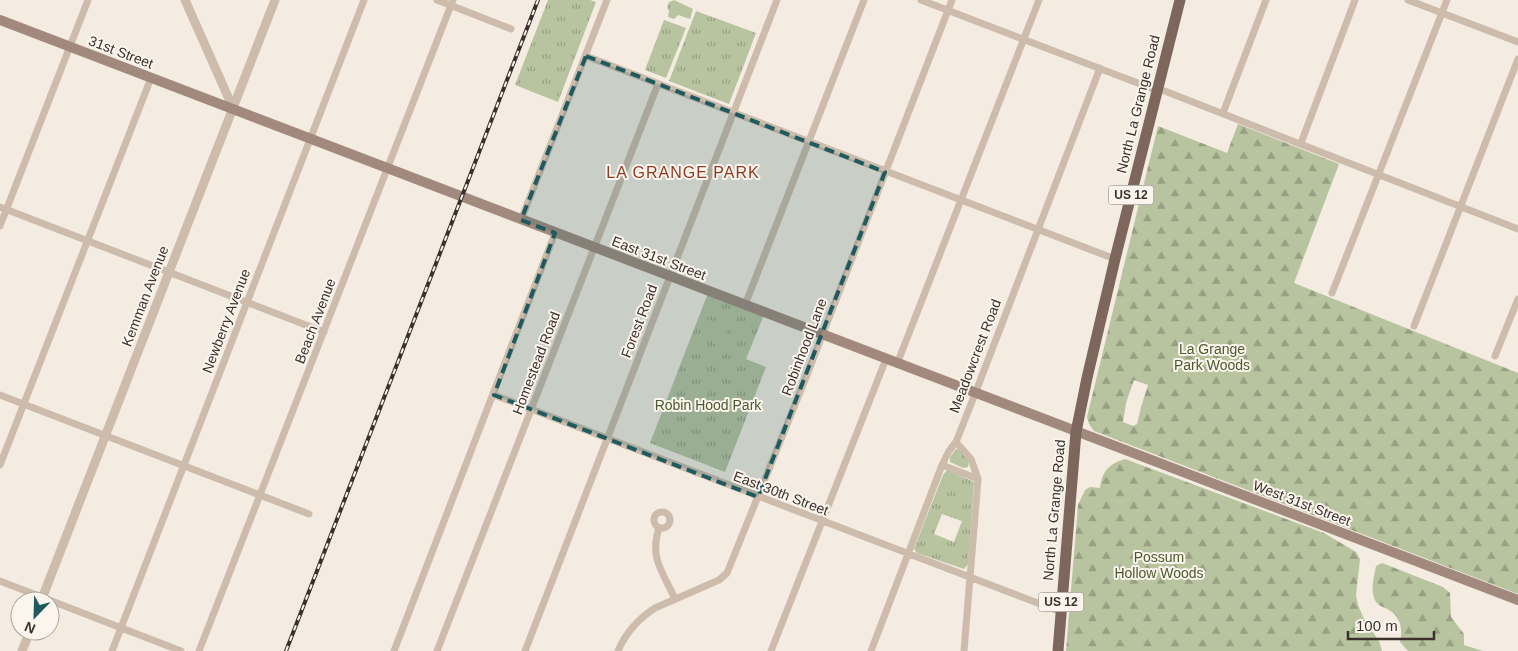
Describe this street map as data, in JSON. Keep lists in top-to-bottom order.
{
  "streets": {
    "main road": [
      "31st Street",
      "North La Grange Road",
      "US 12",
      "East 31st Street",
      "West 31st Street"
    ],
    "street": [
      "Kemman Avenue",
      "Newberry Avenue",
      "Beach Avenue",
      "Forest Road",
      "Robinhood Lane",
      "Meadowcrest Road",
      "Homestead Road",
      "East 30th Street"
    ]
  },
  "crossings": [
    ["31st Street", "East 31st Street"],
    ["31st Street", "Kemman Avenue"],
    ["North La Grange Road", "East 31st Street"],
    ["North La Grange Road", "East 30th Street"],
    ["North La Grange Road", "West 31st Street"],
    ["East 31st Street", "Kemman Avenue"],
    ["East 31st Street", "Newberry Avenue"],
    ["East 31st Street", "Beach Avenue"],
    ["East 31st Street", "Forest Road"],
    ["East 31st Street", "Robinhood Lane"],
    ["East 31st Street", "Meadowcrest Road"],
    ["East 31st Street", "Homestead Road"],
    ["East 31st Street", "West 31st Street"],
    ["Forest Road", "East 30th Street"],
    ["Robinhood Lane", "East 30th Street"],
    ["Meadowcrest Road", "East 30th Street"],
    ["Homestead Road", "East 30th Street"]
  ],
  "districts": ["LA GRANGE PARK"],
  "parks": ["La Grange Park Woods", "Robin Hood Park", "Possum Hollow Woods"],
  "scale_bar": "100 m",
  "north": "bottom left"
}
